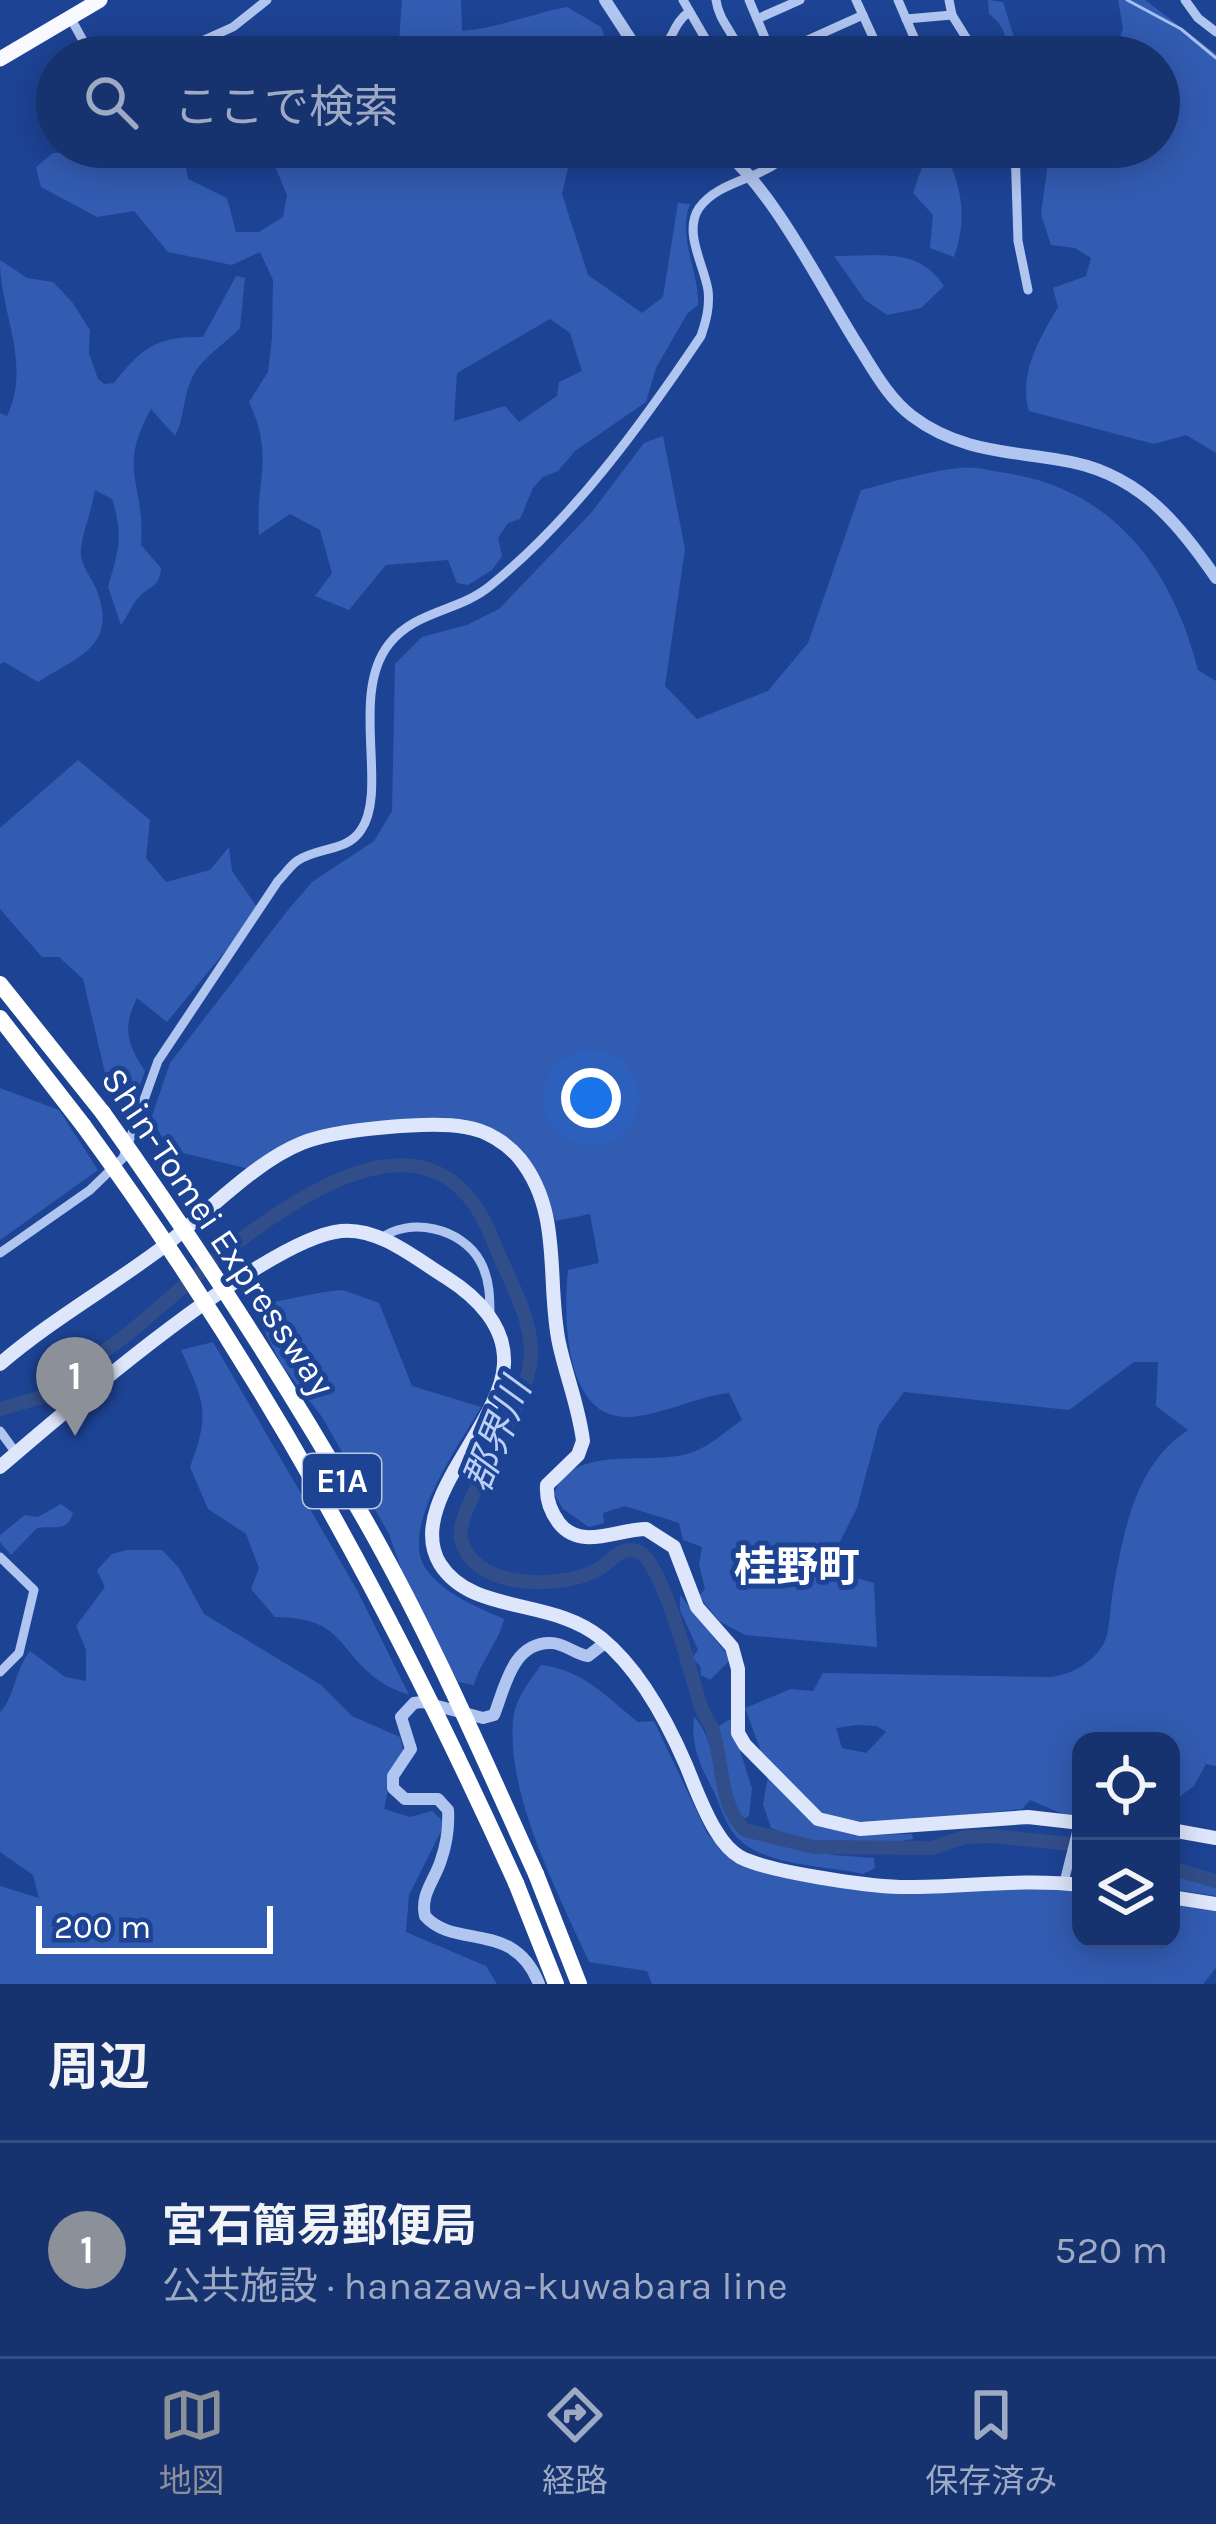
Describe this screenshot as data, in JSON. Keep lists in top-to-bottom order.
{
  "streets": {
    "highway": ["Shin-Tomei Expressway", "E1A"]
  },
  "districts": ["桂野町"],
  "water": ["郡界川"],
  "scale_bar": "200 m",
  "page": {
    "search": "ここで検索",
    "pins": "1",
    "scale": "200 m",
    "heading": "周辺",
    "list": [
      {
        "mark": "1",
        "name": "宮石簡易郵便局",
        "note": "公共施設 · hanazawa-kuwabara line",
        "value": "520 m"
      }
    ],
    "nav": ["地図", "経路", "保存済み"]
  }
}
